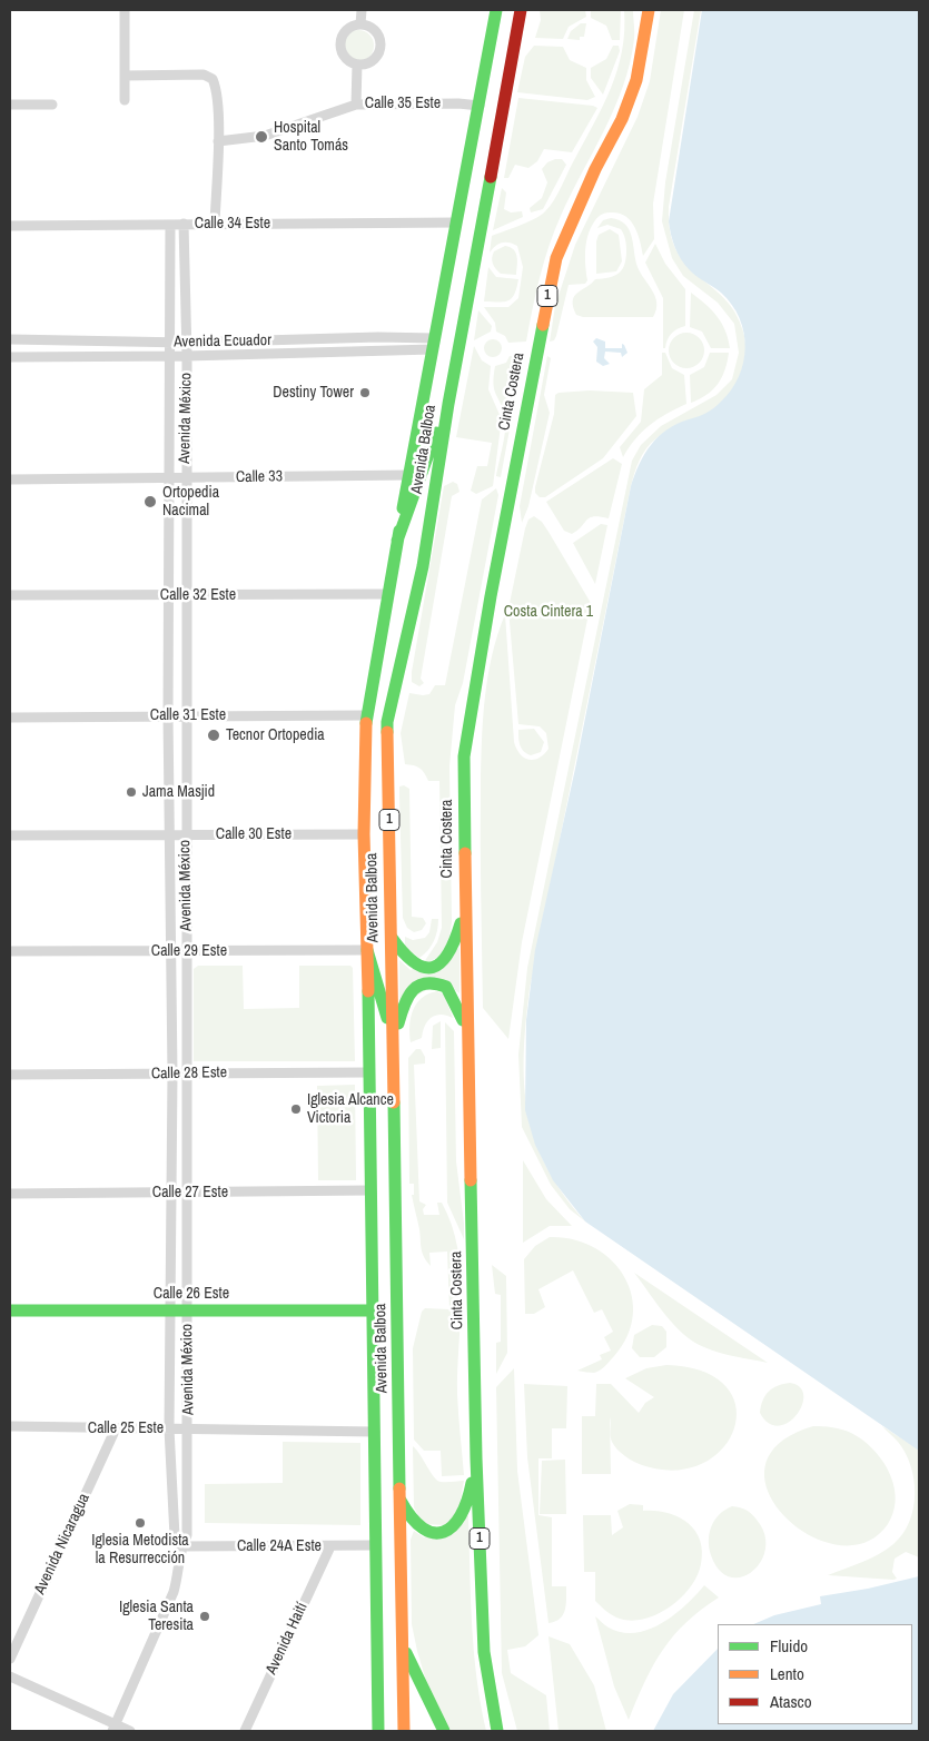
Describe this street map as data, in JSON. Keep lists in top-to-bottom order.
{
  "streets": {
    "main road": [
      "1",
      "Cinta Costera",
      "Avenida Balboa",
      "Calle 26 Este"
    ],
    "street": [
      "Calle 35 Este",
      "Calle 34 Este",
      "Avenida Ecuador",
      "Avenida México",
      "Calle 33",
      "Calle 32 Este",
      "Calle 31 Este",
      "Calle 30 Este",
      "Calle 29 Este",
      "Calle 28 Este",
      "Calle 27 Este",
      "Calle 25 Este",
      "Avenida Nicaragua",
      "Calle 24A Este",
      "Avenida Haití"
    ]
  },
  "crossings": [
    ["Calle 35 Este", "Avenida Balboa"],
    ["Calle 34 Este", "Avenida México"],
    ["Calle 34 Este", "Avenida Balboa"],
    ["1", "Avenida Balboa"],
    ["Avenida Ecuador", "Avenida México"],
    ["Avenida Ecuador", "Avenida Balboa"],
    ["Avenida México", "Calle 33"],
    ["Avenida México", "Calle 32 Este"],
    ["Avenida México", "Calle 31 Este"],
    ["Avenida México", "Calle 30 Este"],
    ["Avenida México", "Calle 29 Este"],
    ["Avenida México", "Calle 28 Este"],
    ["Avenida México", "Calle 27 Este"],
    ["Avenida México", "Calle 26 Este"],
    ["Avenida México", "Calle 25 Este"],
    ["Avenida México", "Calle 24A Este"],
    ["Avenida Balboa", "Calle 33"],
    ["Avenida Balboa", "Calle 32 Este"],
    ["Avenida Balboa", "Calle 31 Este"],
    ["Avenida Balboa", "Calle 30 Este"],
    ["Avenida Balboa", "Calle 29 Este"],
    ["Avenida Balboa", "Calle 28 Este"],
    ["Avenida Balboa", "Calle 27 Este"],
    ["Avenida Balboa", "Calle 26 Este"],
    ["Avenida Balboa", "Calle 25 Este"],
    ["Avenida Balboa", "Calle 24A Este"],
    ["Calle 25 Este", "Avenida Nicaragua"],
    ["Calle 24A Este", "Avenida Haití"]
  ],
  "parks": ["Costa Cintera 1"],
  "places": [
    "Hospital Santo Tomás",
    "Destiny Tower",
    "Ortopedia Nacimal",
    "Tecnor Ortopedia",
    "Jama Masjid",
    "Iglesia Alcance Victoria",
    "Iglesia Metodista la Resurrección",
    "Iglesia Santa Teresita"
  ],
  "legend": ["Fluido", "Lento", "Atasco"]
}
